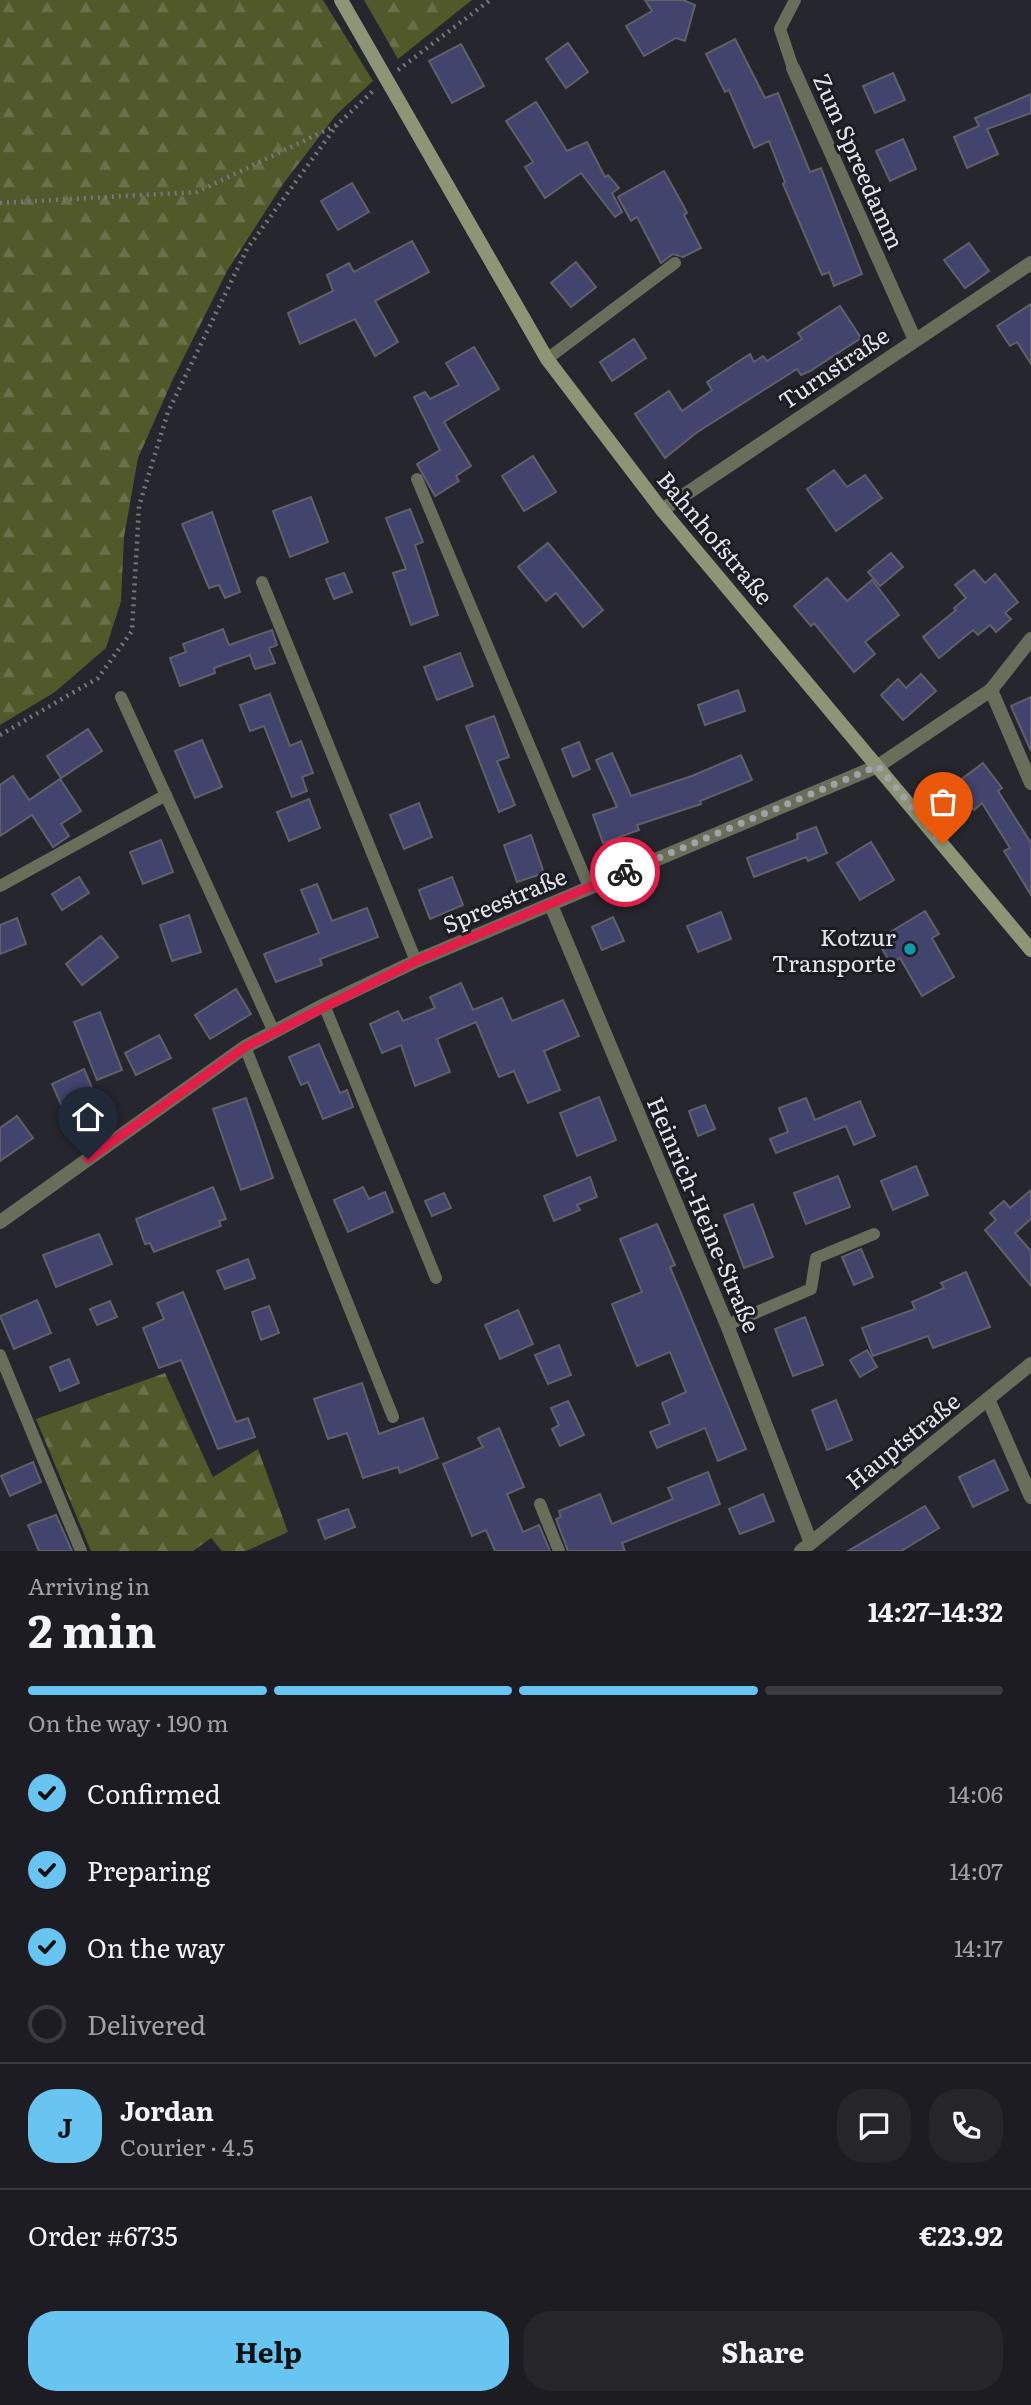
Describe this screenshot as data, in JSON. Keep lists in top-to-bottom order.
{
  "streets": {
    "main road": ["Bahnhofstraße"],
    "street": [
      "Zum Spreedamm",
      "Turnstraße",
      "Spreestraße",
      "Heinrich-Heine-Straße",
      "Hauptstraße"
    ]
  },
  "crossings": [
    ["Zum Spreedamm", "Turnstraße"],
    ["Turnstraße", "Bahnhofstraße"],
    ["Bahnhofstraße", "Spreestraße"],
    ["Spreestraße", "Heinrich-Heine-Straße"],
    ["Heinrich-Heine-Straße", "Hauptstraße"]
  ],
  "places": ["Kotzur Transporte"],
  "page": {
    "heading": ["2 min", "Arriving in", "14:27–14:32"],
    "panel": [
      "Jordan",
      "Courier · 4.5",
      "Order #6735",
      "€23.92"
    ],
    "bar": "On the way · 190 m",
    "list": [
      ["Confirmed", "14:06"],
      ["Preparing", "14:07"],
      ["On the way", "14:17"],
      "Delivered"
    ],
    "round": "J",
    "buttons": ["Help", "Share"]
  }
}
